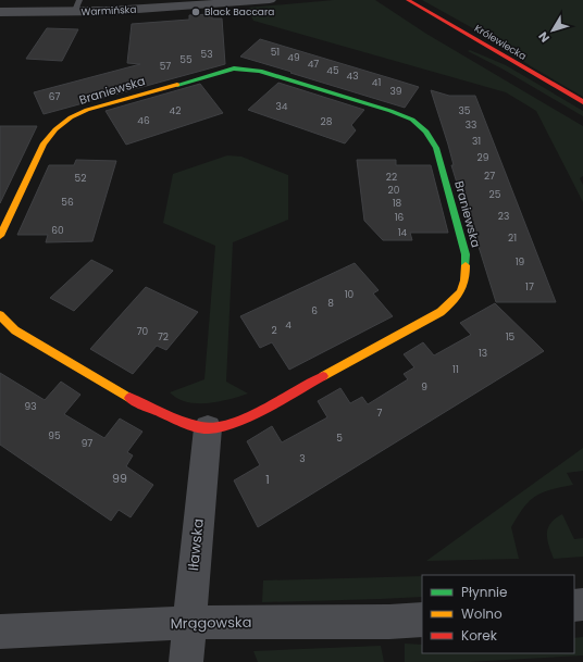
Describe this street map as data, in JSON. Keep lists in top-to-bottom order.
{
  "streets": {
    "street": [
      "Warmińska",
      "Królewiecka",
      "Braniewska",
      "Iławska",
      "Mrągowska"
    ]
  },
  "crossings": [
    ["Braniewska", "Iławska"],
    ["Iławska", "Mrągowska"]
  ],
  "places": ["Black Baccara"],
  "house_numbers": [
    "51",
    "53",
    "49",
    "55",
    "47",
    "57",
    "45",
    "43",
    "41",
    "39",
    "67",
    "34",
    "42",
    "35",
    "46",
    "28",
    "33",
    "31",
    "29",
    "27",
    "22",
    "52",
    "20",
    "25",
    "56",
    "18",
    "23",
    "16",
    "60",
    "14",
    "21",
    "19",
    "17",
    "10",
    "8",
    "6",
    "4",
    "2",
    "70",
    "72",
    "15",
    "13",
    "11",
    "9",
    "93",
    "7",
    "95",
    "5",
    "97",
    "3",
    "99",
    "1"
  ],
  "legend": ["Płynnie", "Wolno", "Korek"],
  "north": "bottom left"
}
